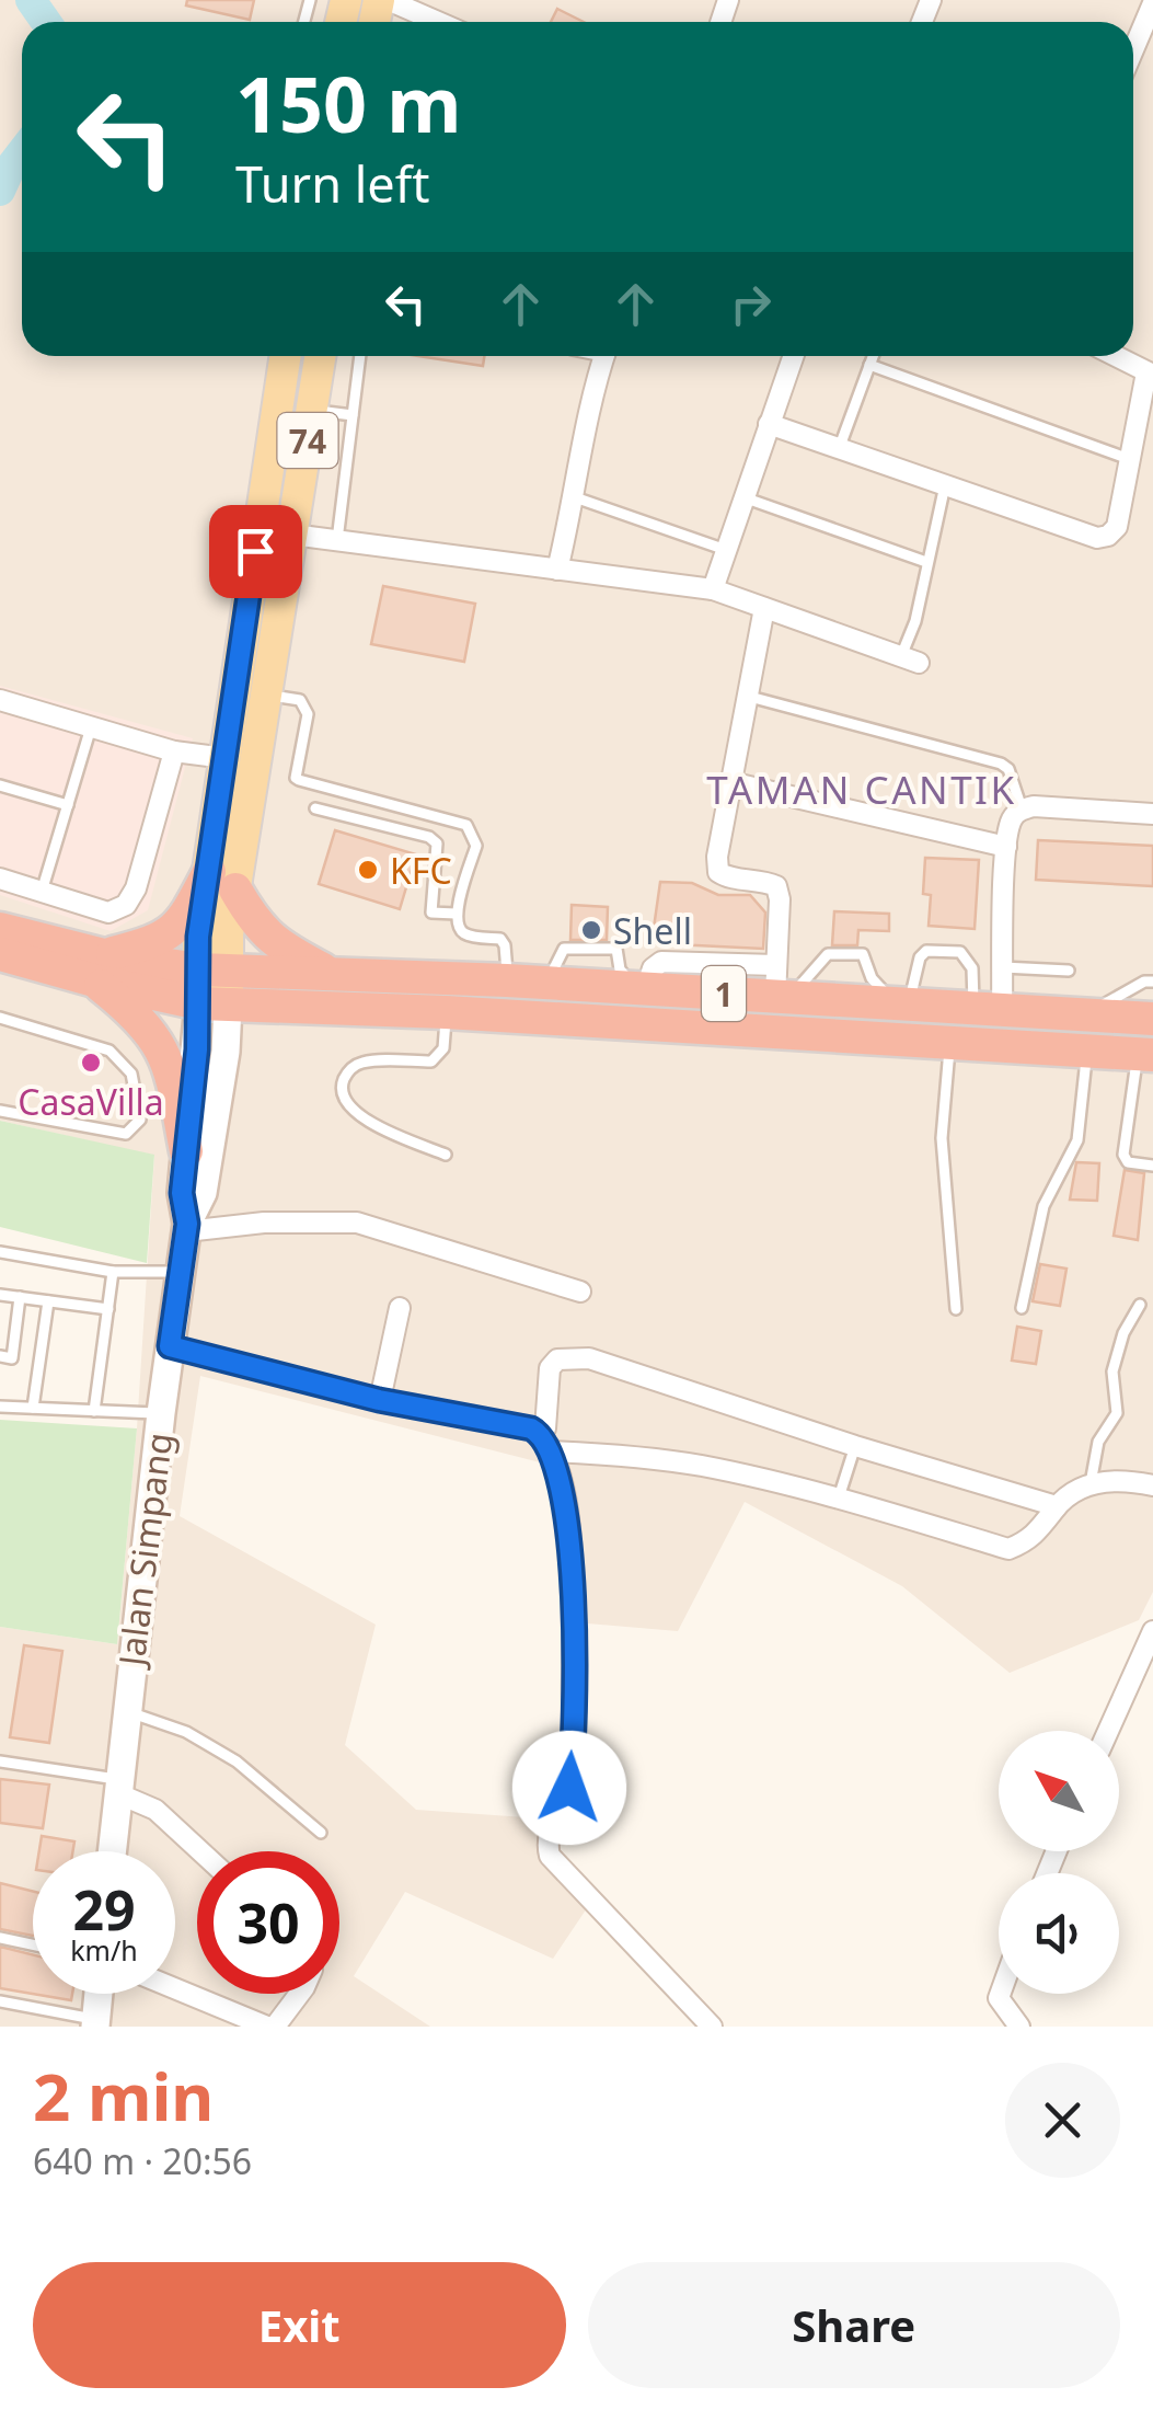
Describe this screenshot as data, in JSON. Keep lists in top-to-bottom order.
{
  "streets": {
    "highway": ["1"],
    "main road": ["74", "Jalan Simpang"]
  },
  "crossings": [
    ["74", "1"],
    ["74", "Jalan Simpang"]
  ],
  "districts": ["TAMAN CANTIK"],
  "places": ["KFC", "Shell", "CasaVilla"],
  "north": "top left",
  "page": {
    "turn": ["150 m", "Turn left"],
    "speed": "29 km/h",
    "limit": "30",
    "heading": ["2 min", "640 m · 20:56"],
    "buttons": ["Exit", "Share"]
  }
}
